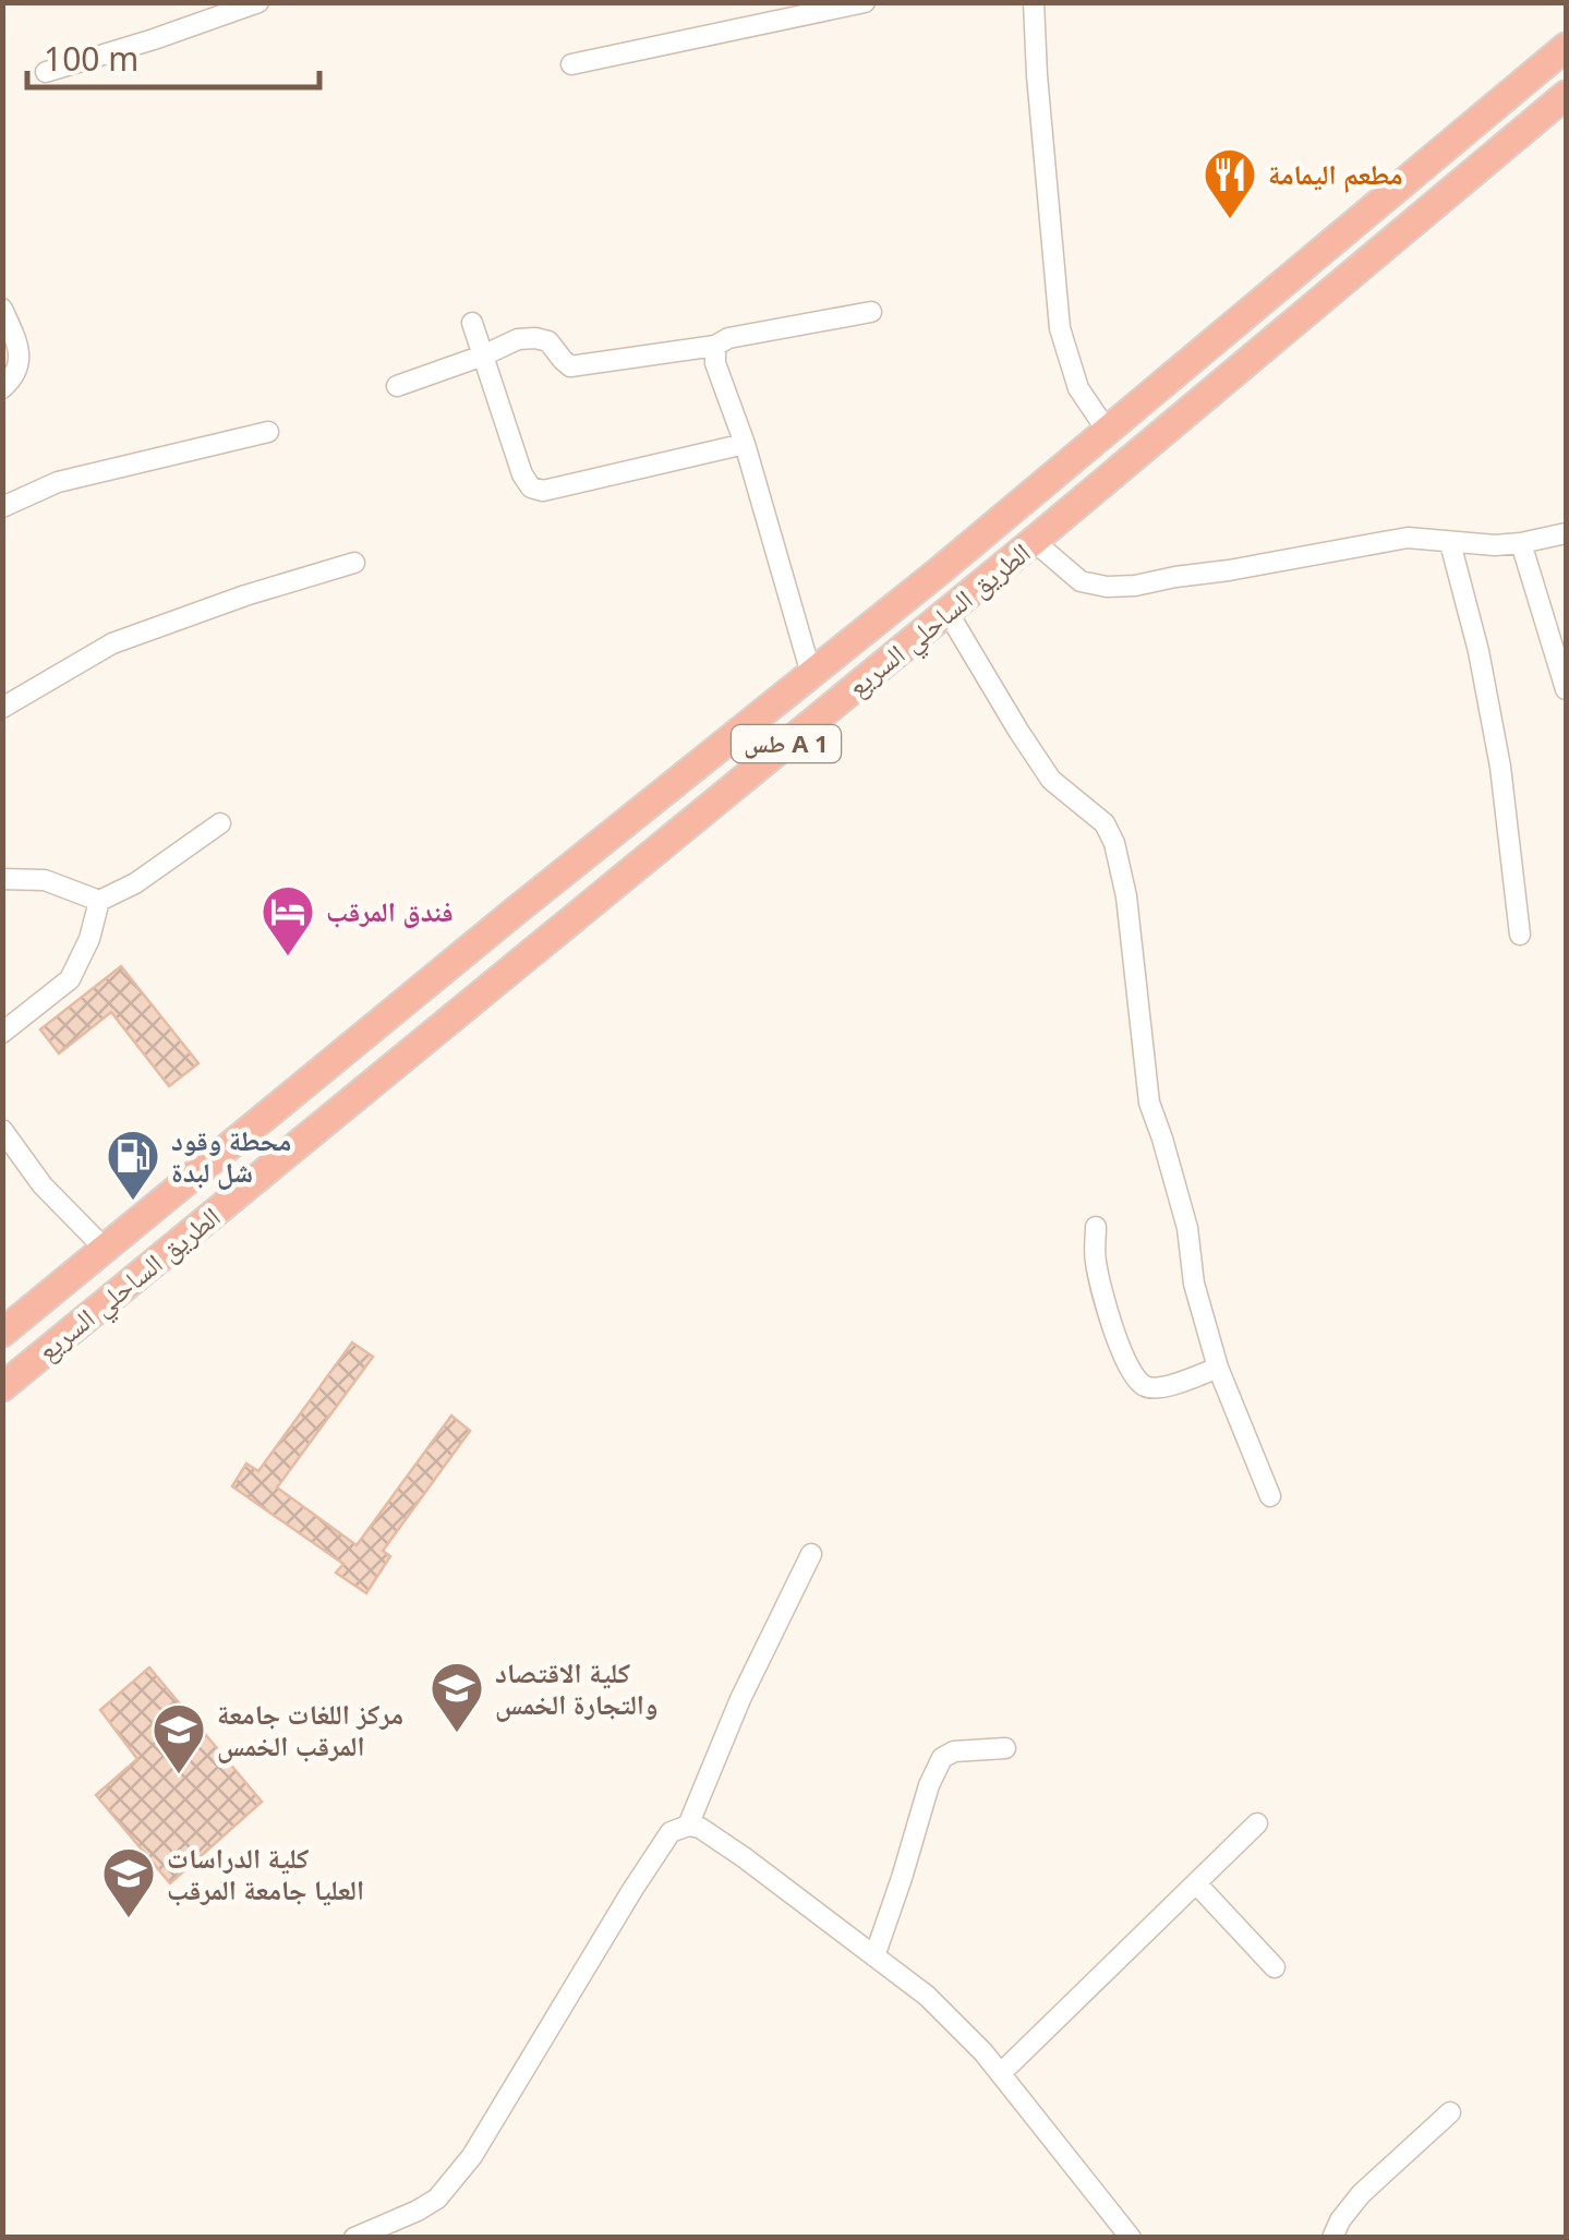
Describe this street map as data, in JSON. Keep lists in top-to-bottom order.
{
  "streets": {
    "highway": ["الطريق الساحلي السريع", "طس A 1"]
  },
  "places": {
    "restaurant": ["مطعم اليمامة"],
    "hotel": ["فندق المرقب"],
    "fuel station": ["محطة وقود شل لبدة"],
    "school or university": ["كلية الاقتصاد والتجارة الخمس", "مركز اللغات جامعة المرقب الخمس", "كلية الدراسات العليا جامعة المرقب"]
  },
  "scale_bar": "100 m"
}
